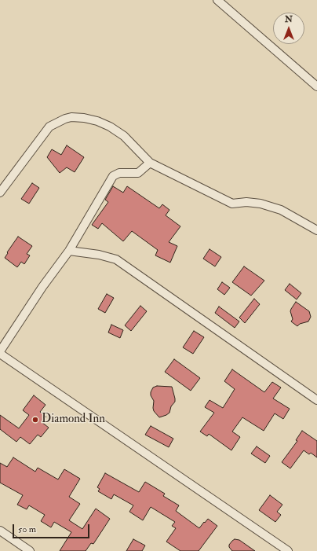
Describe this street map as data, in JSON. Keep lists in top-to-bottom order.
{
  "places": ["Diamond Inn"],
  "scale_bar": "50 m",
  "north": "top"
}
